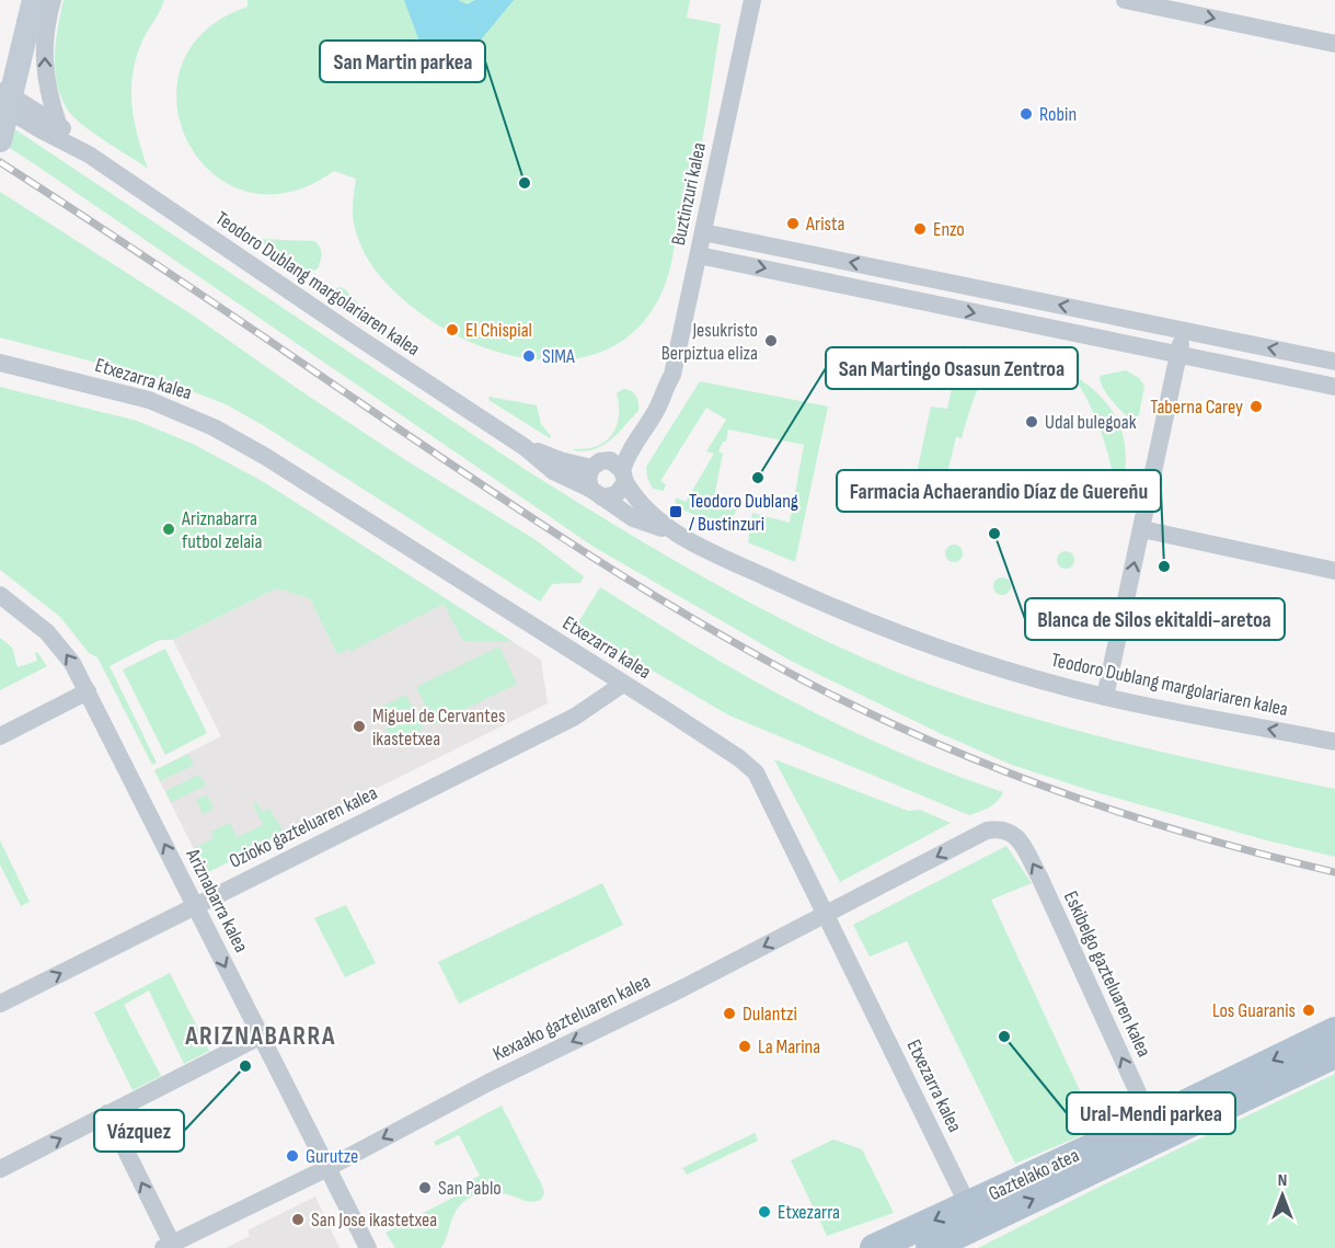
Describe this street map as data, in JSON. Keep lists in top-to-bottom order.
{
  "streets": {
    "main road": ["Gaztelako atea"],
    "street": [
      "Buztinzuri kalea",
      "Teodoro Dublang margolariaren kalea",
      "Etxezarra kalea",
      "Ozioko gazteluaren kalea",
      "Ariznabarra kalea",
      "Eskibelgo gazteluaren kalea",
      "Kexaako gazteluaren kalea"
    ]
  },
  "crossings": [
    ["Etxezarra kalea", "Ozioko gazteluaren kalea"],
    ["Etxezarra kalea", "Kexaako gazteluaren kalea"],
    ["Etxezarra kalea", "Gaztelako atea"],
    ["Ozioko gazteluaren kalea", "Ariznabarra kalea"],
    ["Ariznabarra kalea", "Kexaako gazteluaren kalea"],
    ["Eskibelgo gazteluaren kalea", "Kexaako gazteluaren kalea"],
    ["Eskibelgo gazteluaren kalea", "Gaztelako atea"]
  ],
  "one_way": ["Eskibelgo gazteluaren kalea", "Kexaako gazteluaren kalea"],
  "districts": ["ARIZNABARRA"],
  "places": {
    "other": [
      "Robin",
      "San Martin parkea",
      "Arista",
      "Enzo",
      "El Chispial",
      "Jesukristo Berpiztua eliza",
      "SIMA",
      "Taberna Carey",
      "Udal bulegoak",
      "San Martingo Osasun Zentroa",
      "Ariznabarra futbol zelaia",
      "Blanca de Silos ekitaldi-aretoa",
      "Farmacia Achaerandio Díaz de Guereñu",
      "Miguel de Cervantes ikastetxea",
      "Los Guaranis",
      "Dulantzi",
      "Ural-Mendi parkea",
      "La Marina",
      "Vázquez",
      "Gurutze",
      "San Pablo",
      "Etxezarra",
      "San Jose ikastetxea"
    ],
    "transit": ["Teodoro Dublang / Bustinzuri"]
  },
  "north": "top"
}
